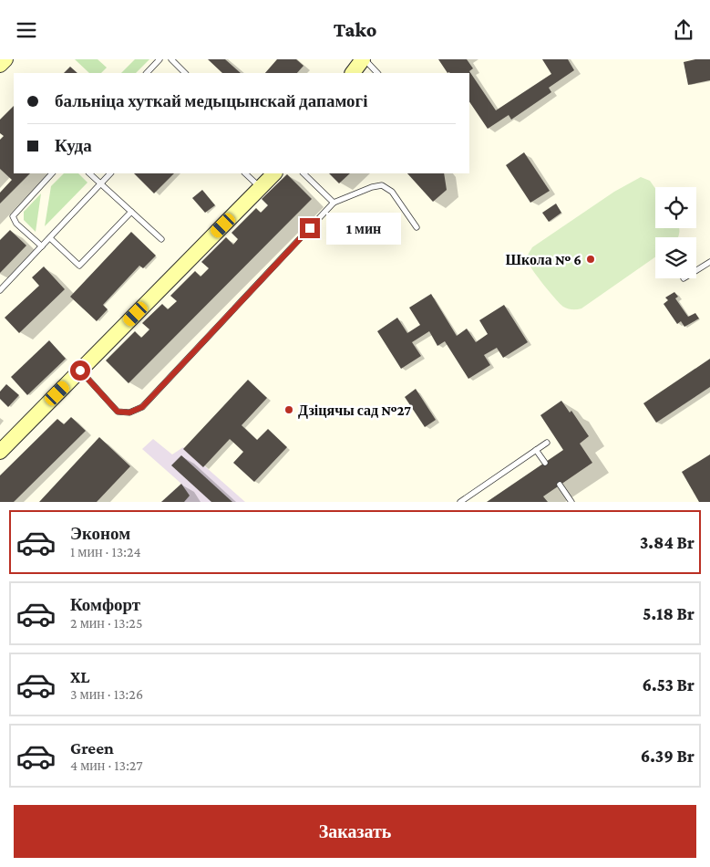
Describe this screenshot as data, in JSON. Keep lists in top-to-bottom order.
{
  "places": ["Школа № 6", "Дзіцячы сад №27"],
  "page": {
    "header": "Tako",
    "banner": ["бальніца хуткай медыцынскай дапамогі", "Куда"],
    "bubble": "1 мин",
    "list": [
      {
        "name": "Эконом",
        "note": "1 мин · 13:24",
        "value": "3.84 Br"
      },
      {
        "name": "Комфорт",
        "note": "2 мин · 13:25",
        "value": "5.18 Br"
      },
      {
        "name": "XL",
        "note": "3 мин · 13:26",
        "value": "6.53 Br"
      },
      {
        "name": "Green",
        "note": "4 мин · 13:27",
        "value": "6.39 Br"
      }
    ],
    "buttons": "Заказать"
  }
}
